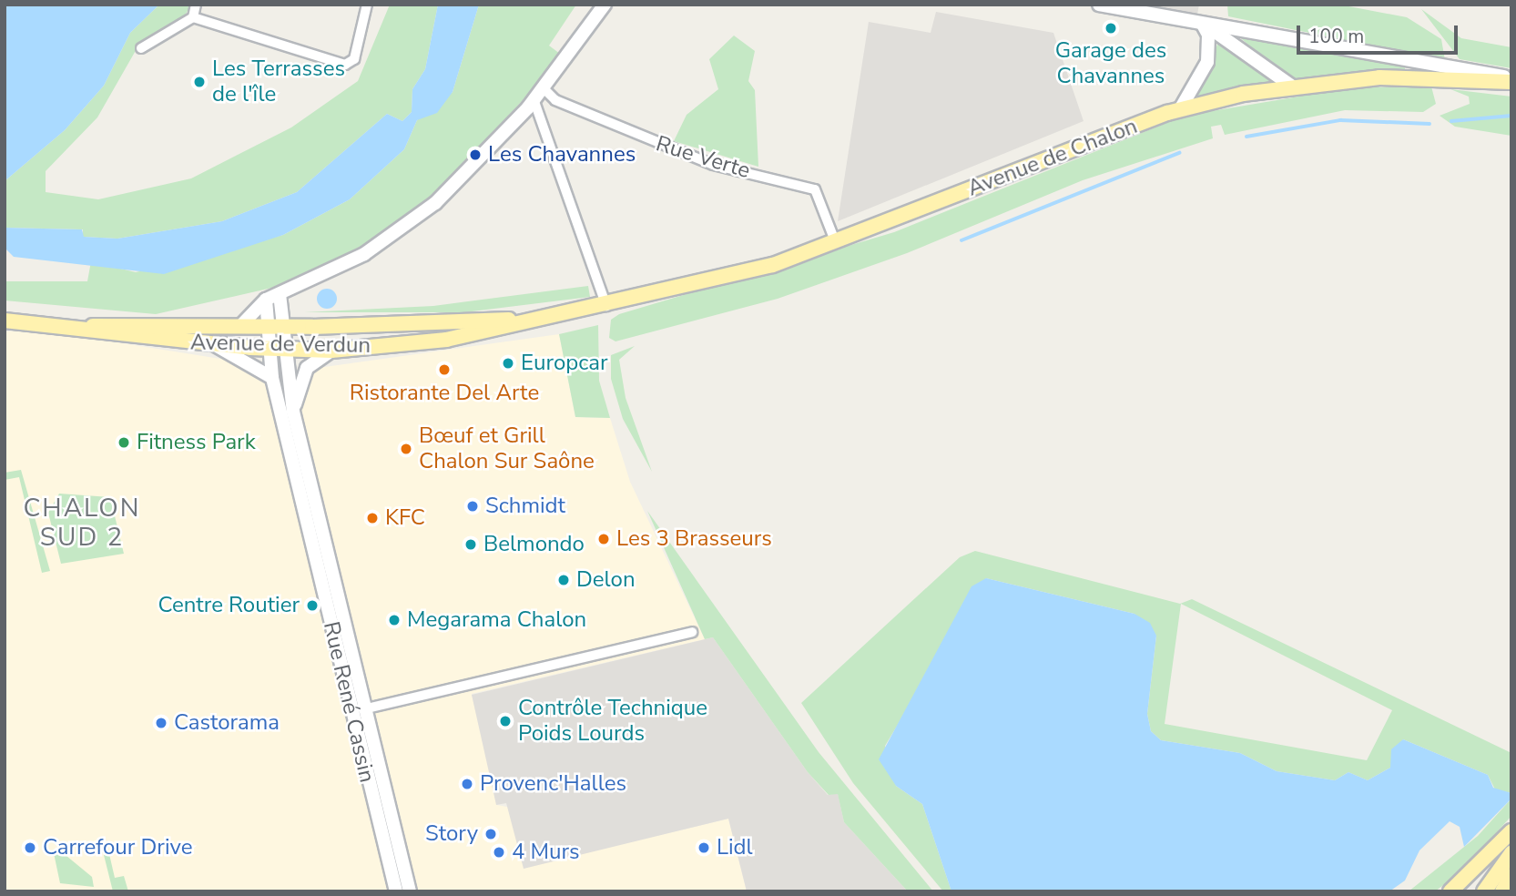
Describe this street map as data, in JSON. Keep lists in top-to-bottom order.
{
  "streets": {
    "main road": ["Avenue de Chalon", "Avenue de Verdun", "Rue René Cassin"],
    "street": ["Rue Verte"]
  },
  "crossings": [
    ["Rue Verte", "Avenue de Chalon"],
    ["Avenue de Chalon", "Avenue de Verdun"],
    ["Avenue de Verdun", "Rue René Cassin"]
  ],
  "districts": ["CHALON SUD 2"],
  "places": [
    "Garage des Chavannes",
    "Les Terrasses de l'île",
    "Les Chavannes",
    "Europcar",
    "Ristorante Del Arte",
    "Fitness Park",
    "Bœuf et Grill Chalon Sur Saône",
    "Schmidt",
    "KFC",
    "Les 3 Brasseurs",
    "Belmondo",
    "Delon",
    "Centre Routier",
    "Megarama Chalon",
    "Contrôle Technique Poids Lourds",
    "Castorama",
    "Provenc'Halles",
    "Story",
    "Carrefour Drive",
    "Lidl",
    "4 Murs"
  ],
  "scale_bar": "100 m"
}
